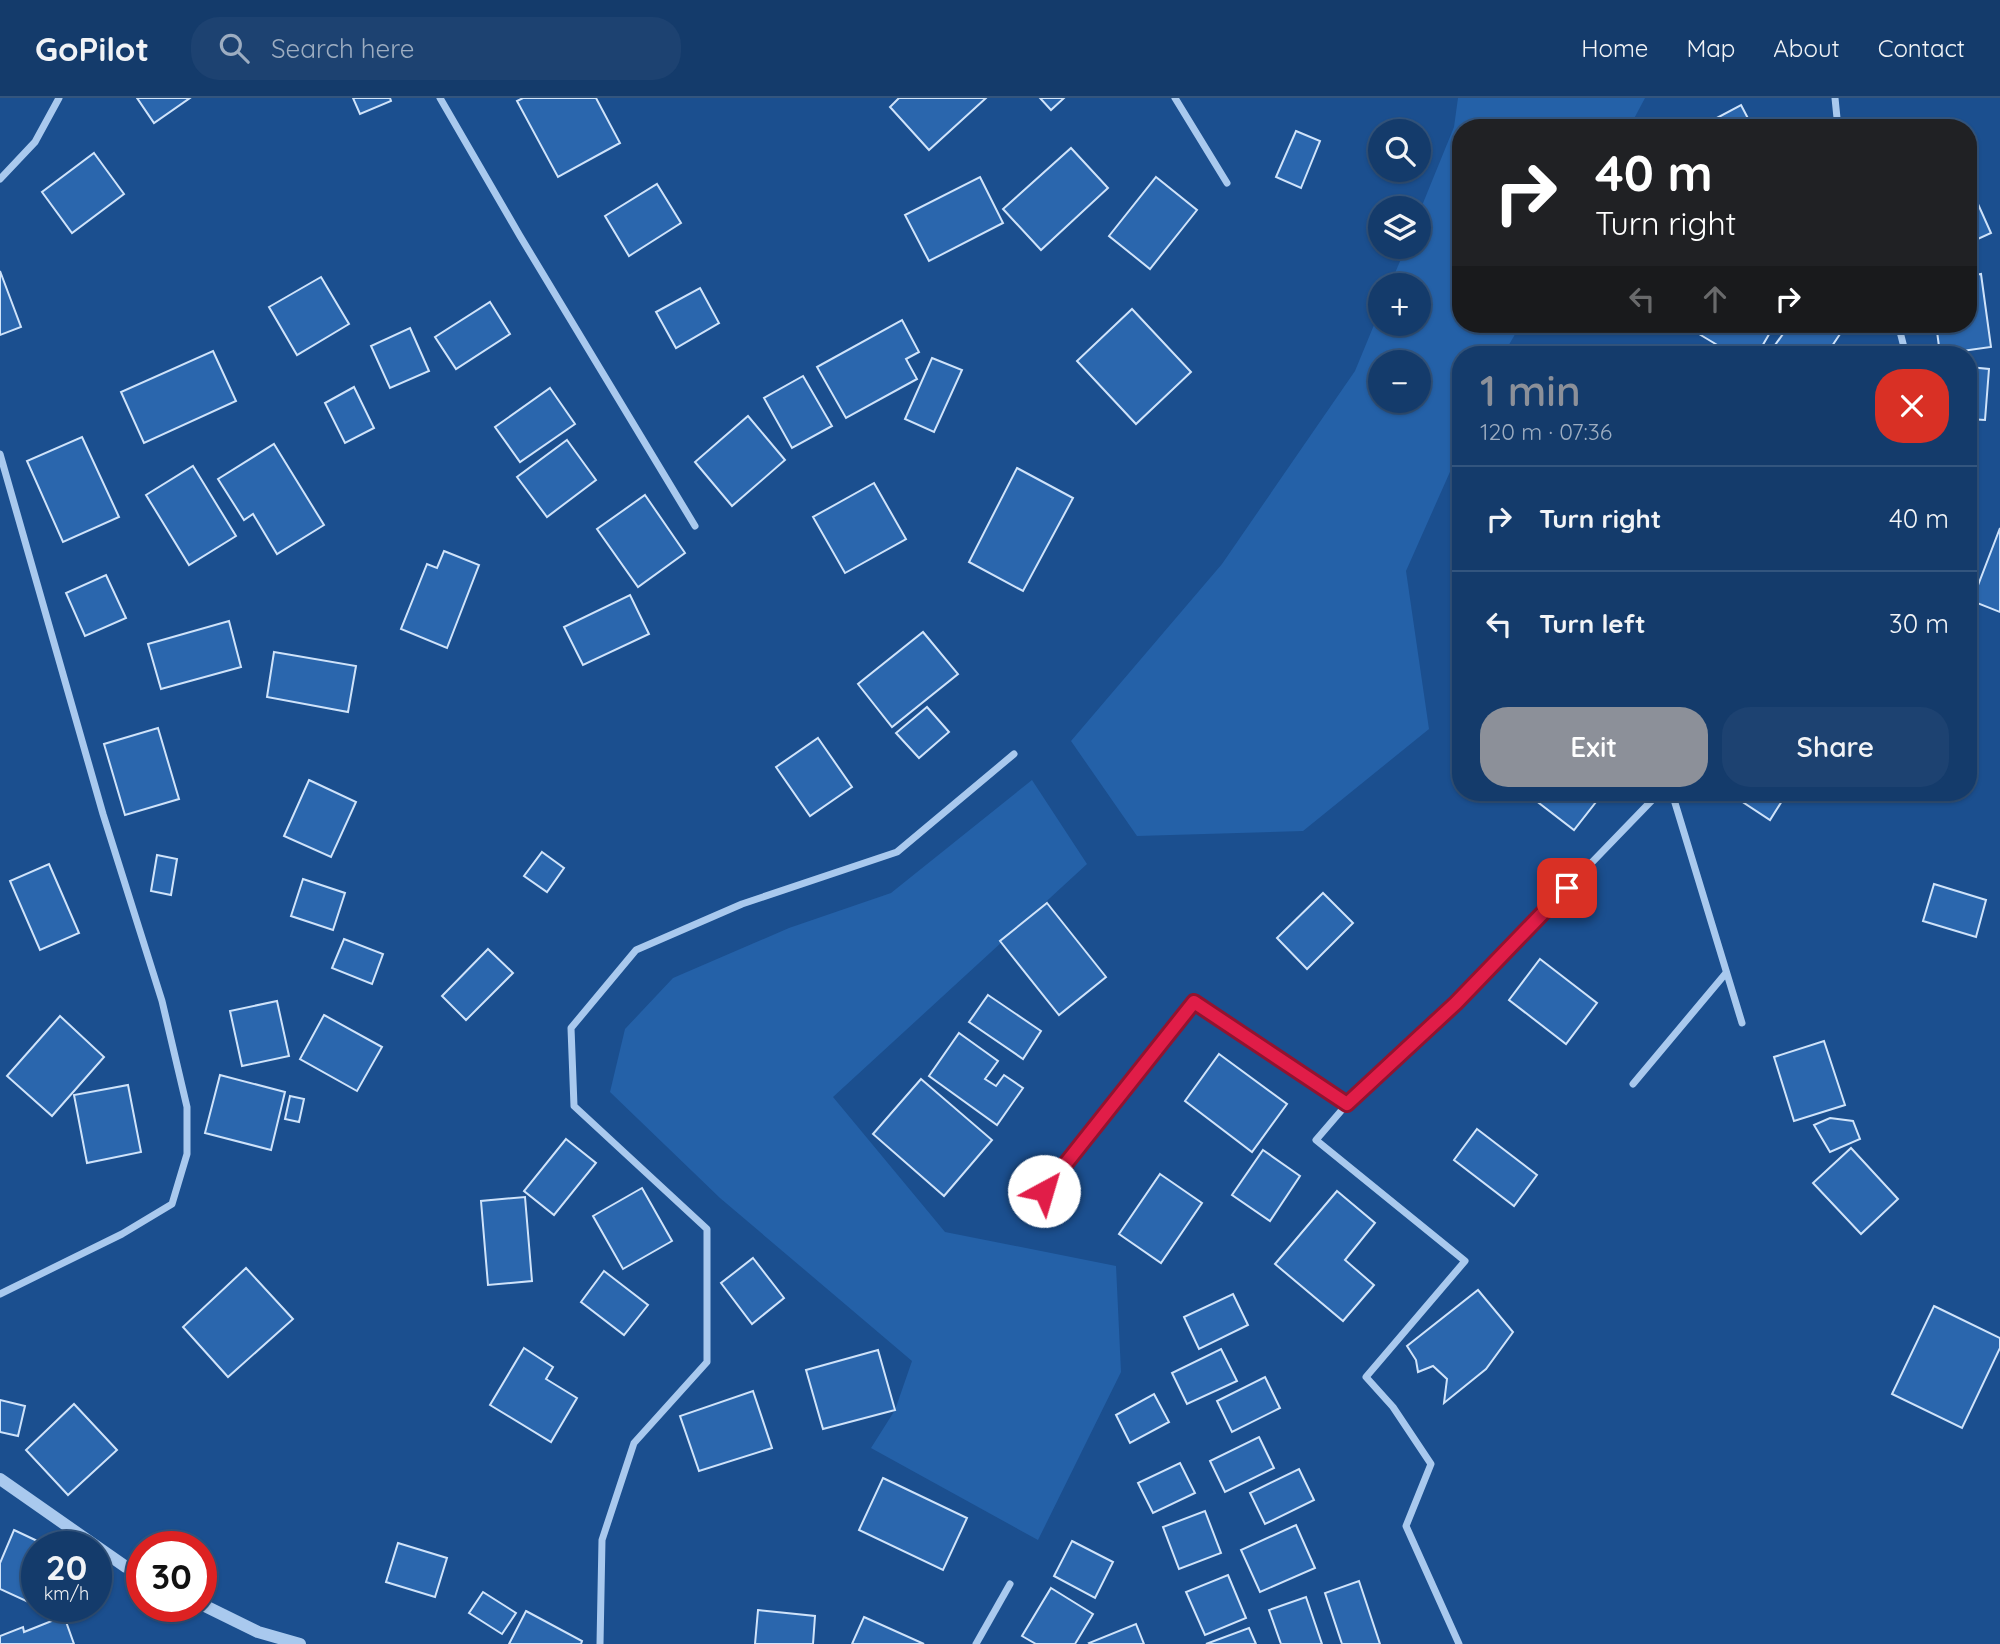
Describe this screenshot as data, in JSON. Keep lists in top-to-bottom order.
{
  "page": {
    "header": "GoPilot",
    "search": "Search here",
    "nav": [
      "Home",
      "Map",
      "About",
      "Contact"
    ],
    "map_buttons": ["+", "−"],
    "turn": ["40 m", "Turn right"],
    "heading": ["1 min", "120 m · 07:36"],
    "list": [
      {
        "name": "Turn right",
        "value": "40 m"
      },
      {
        "name": "Turn left",
        "value": "30 m"
      }
    ],
    "buttons": ["Exit", "Share"],
    "speed": "20 km/h",
    "limit": "30"
  }
}
